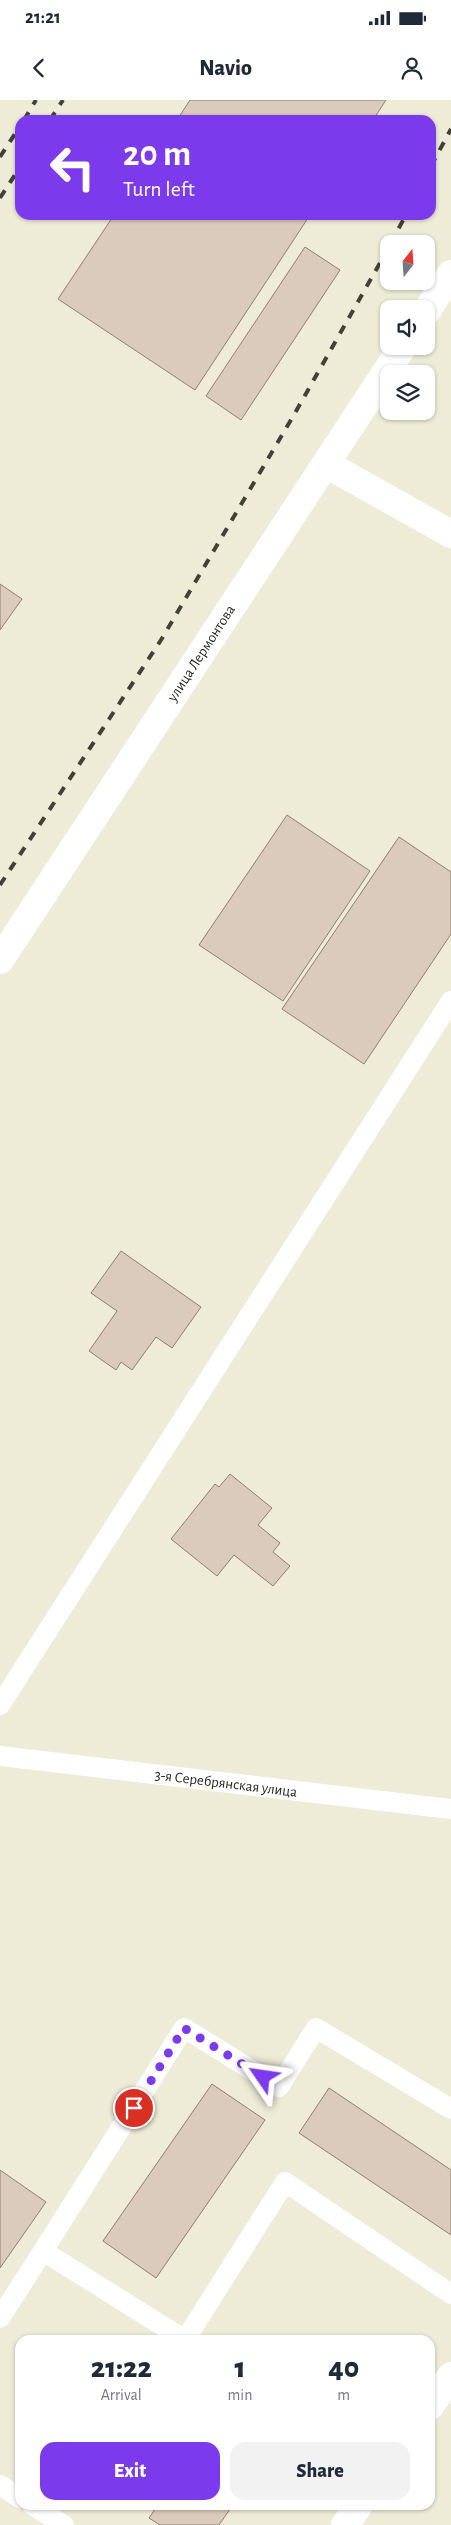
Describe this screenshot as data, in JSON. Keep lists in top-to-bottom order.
{
  "streets": {
    "street": ["улица Лермонтова"],
    "lane": ["3-я Серебрянская улица"]
  },
  "north": "top",
  "page": {
    "status": "21:21",
    "header": "Navio",
    "turn": ["20 m", "Turn left"],
    "eta": [
      "21:22",
      "Arrival",
      "1",
      "min",
      "40",
      "m"
    ],
    "buttons": ["Exit", "Share"]
  }
}
